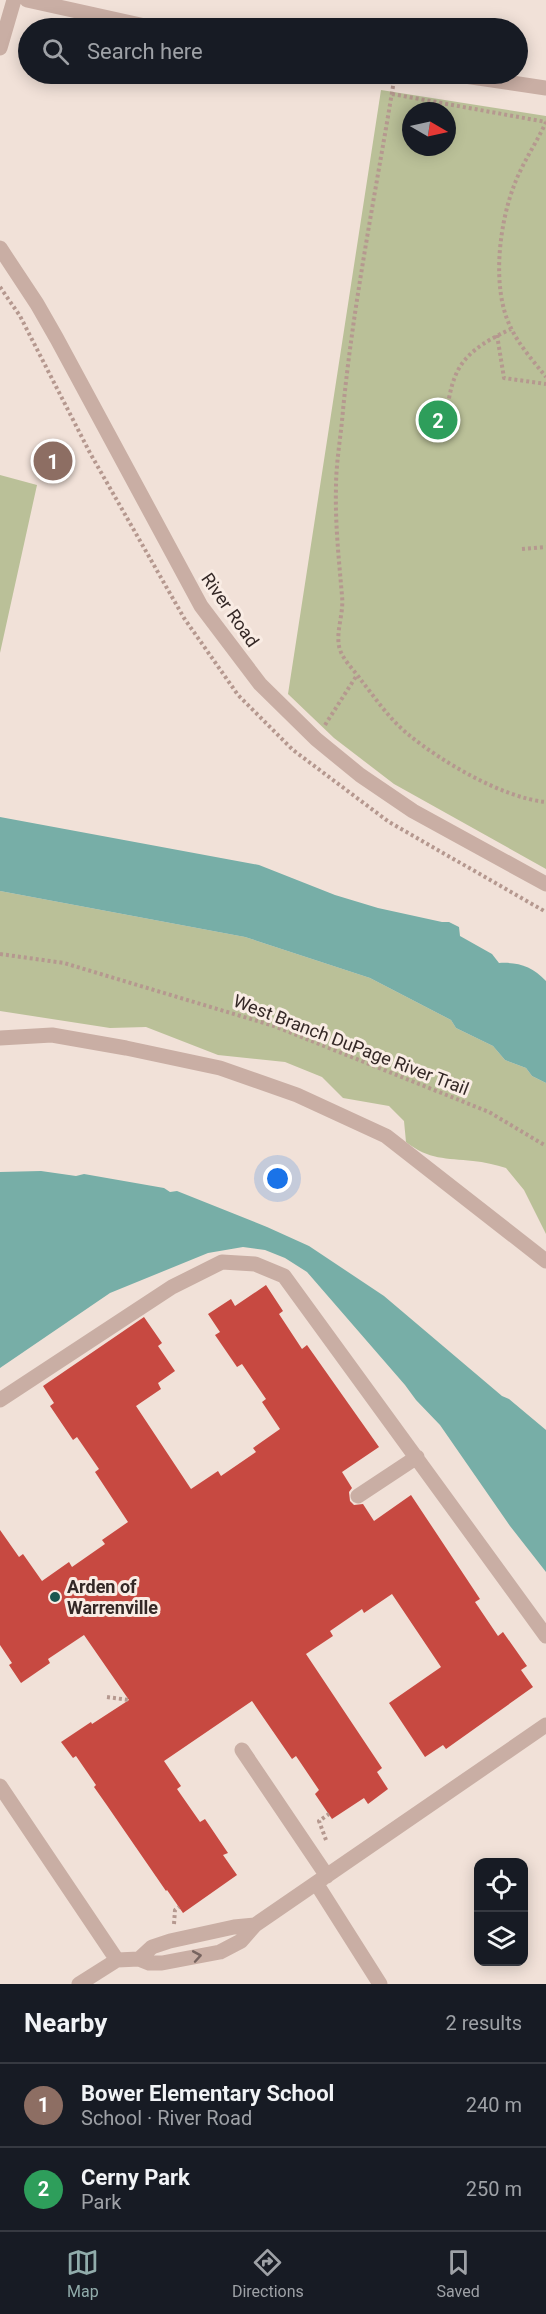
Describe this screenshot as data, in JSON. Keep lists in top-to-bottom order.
{
  "streets": {
    "street": ["River Road"],
    "path": ["West Branch DuPage River Trail"]
  },
  "places": ["Arden of Warrenville"],
  "north": "right",
  "page": {
    "search": "Search here",
    "pins": ["2", "1"],
    "heading": ["Nearby", "2 results"],
    "list": [
      {
        "mark": "1",
        "name": "Bower Elementary School",
        "note": "School · River Road",
        "value": "240 m"
      },
      {
        "mark": "2",
        "name": "Cerny Park",
        "note": "Park",
        "value": "250 m"
      }
    ],
    "nav": ["Map", "Directions", "Saved"]
  }
}
